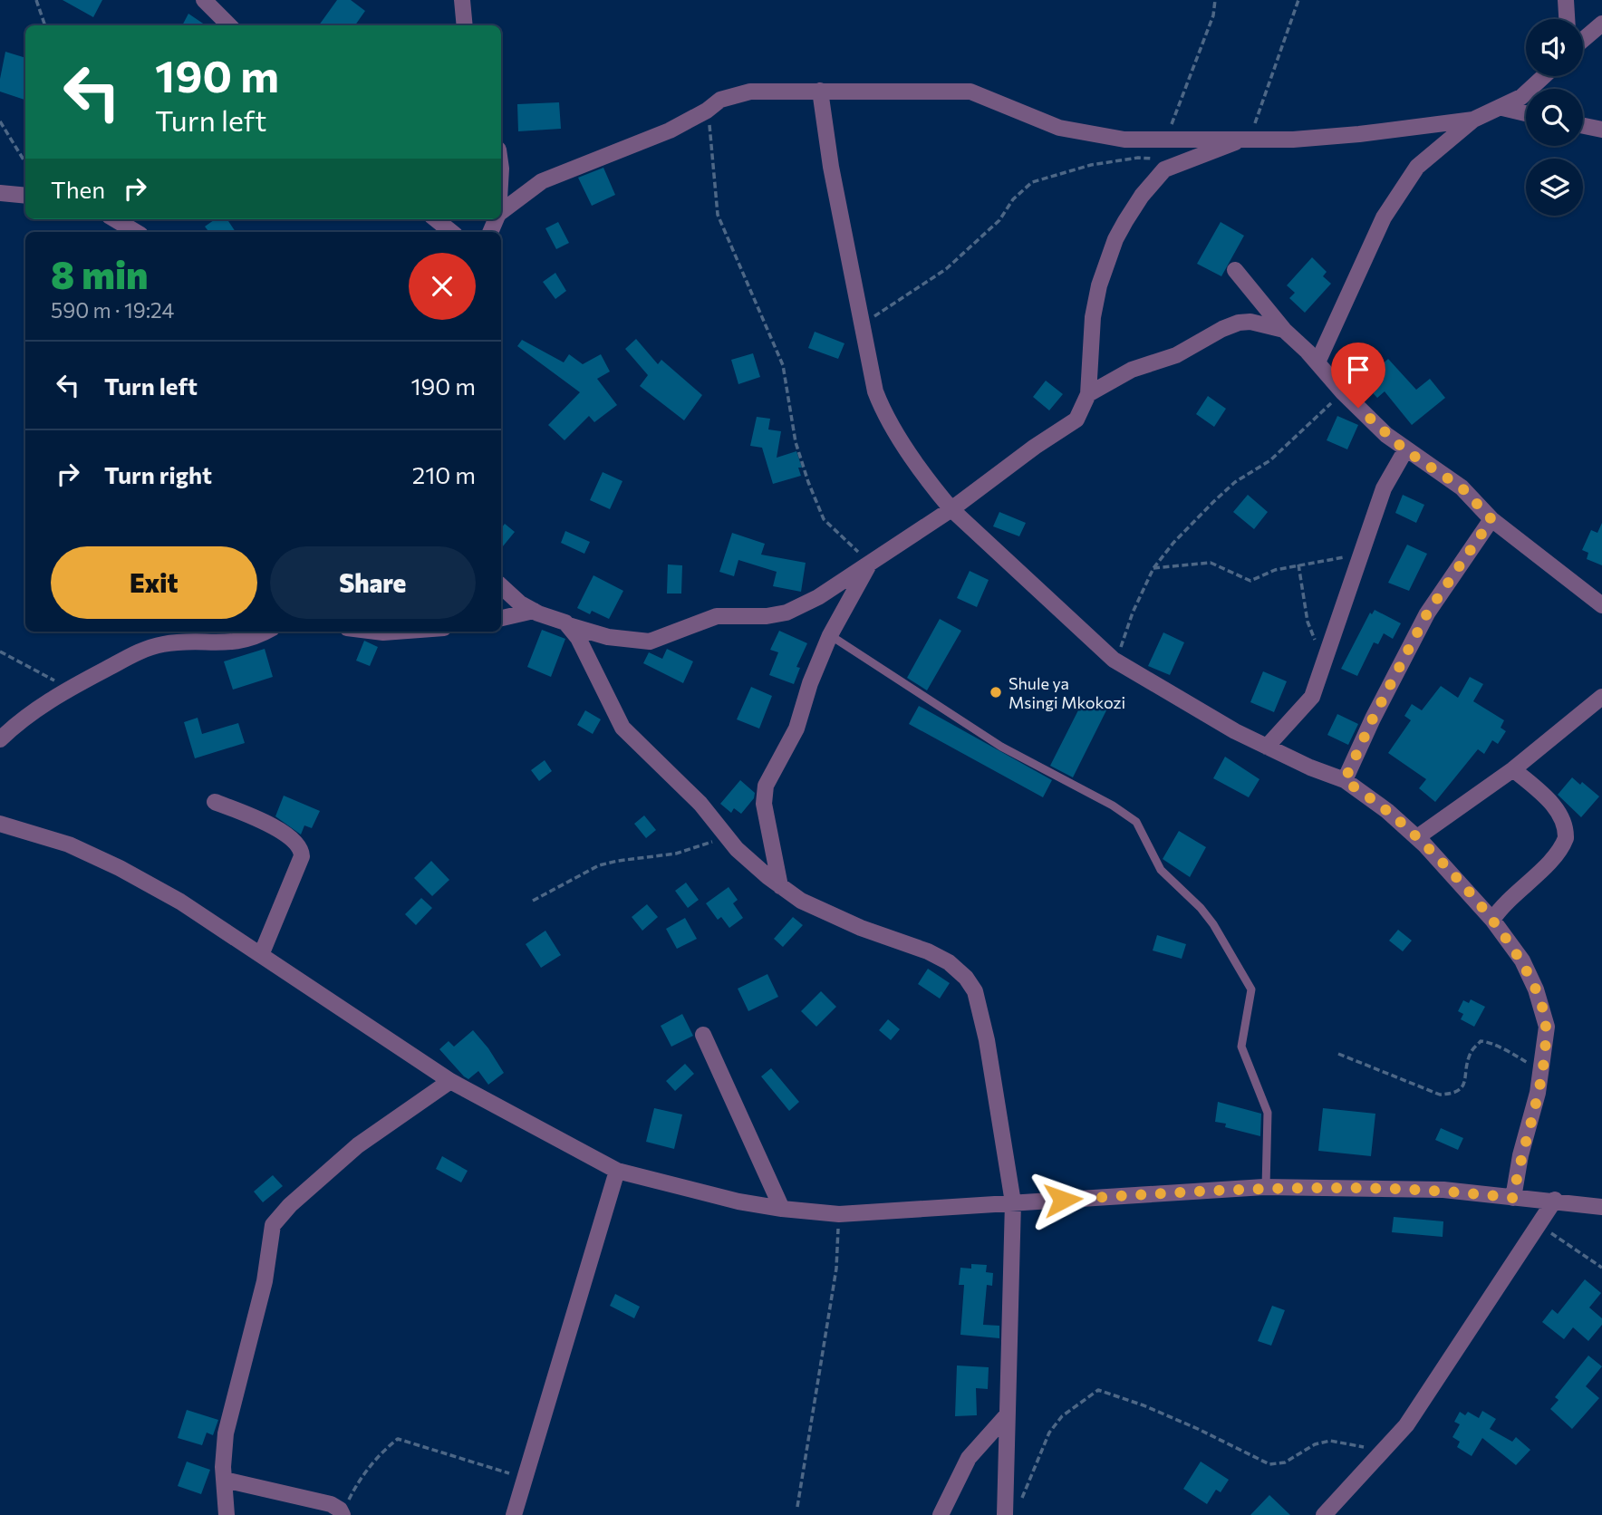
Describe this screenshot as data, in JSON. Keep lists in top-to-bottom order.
{
  "places": ["Shule ya Msingi Mkokozi"],
  "page": {
    "turn": ["190 m", "Turn left"],
    "then": "Then",
    "heading": ["8 min", "590 m · 19:24"],
    "list": [
      {
        "name": "Turn left",
        "value": "190 m"
      },
      {
        "name": "Turn right",
        "value": "210 m"
      }
    ],
    "buttons": ["Exit", "Share"]
  }
}
